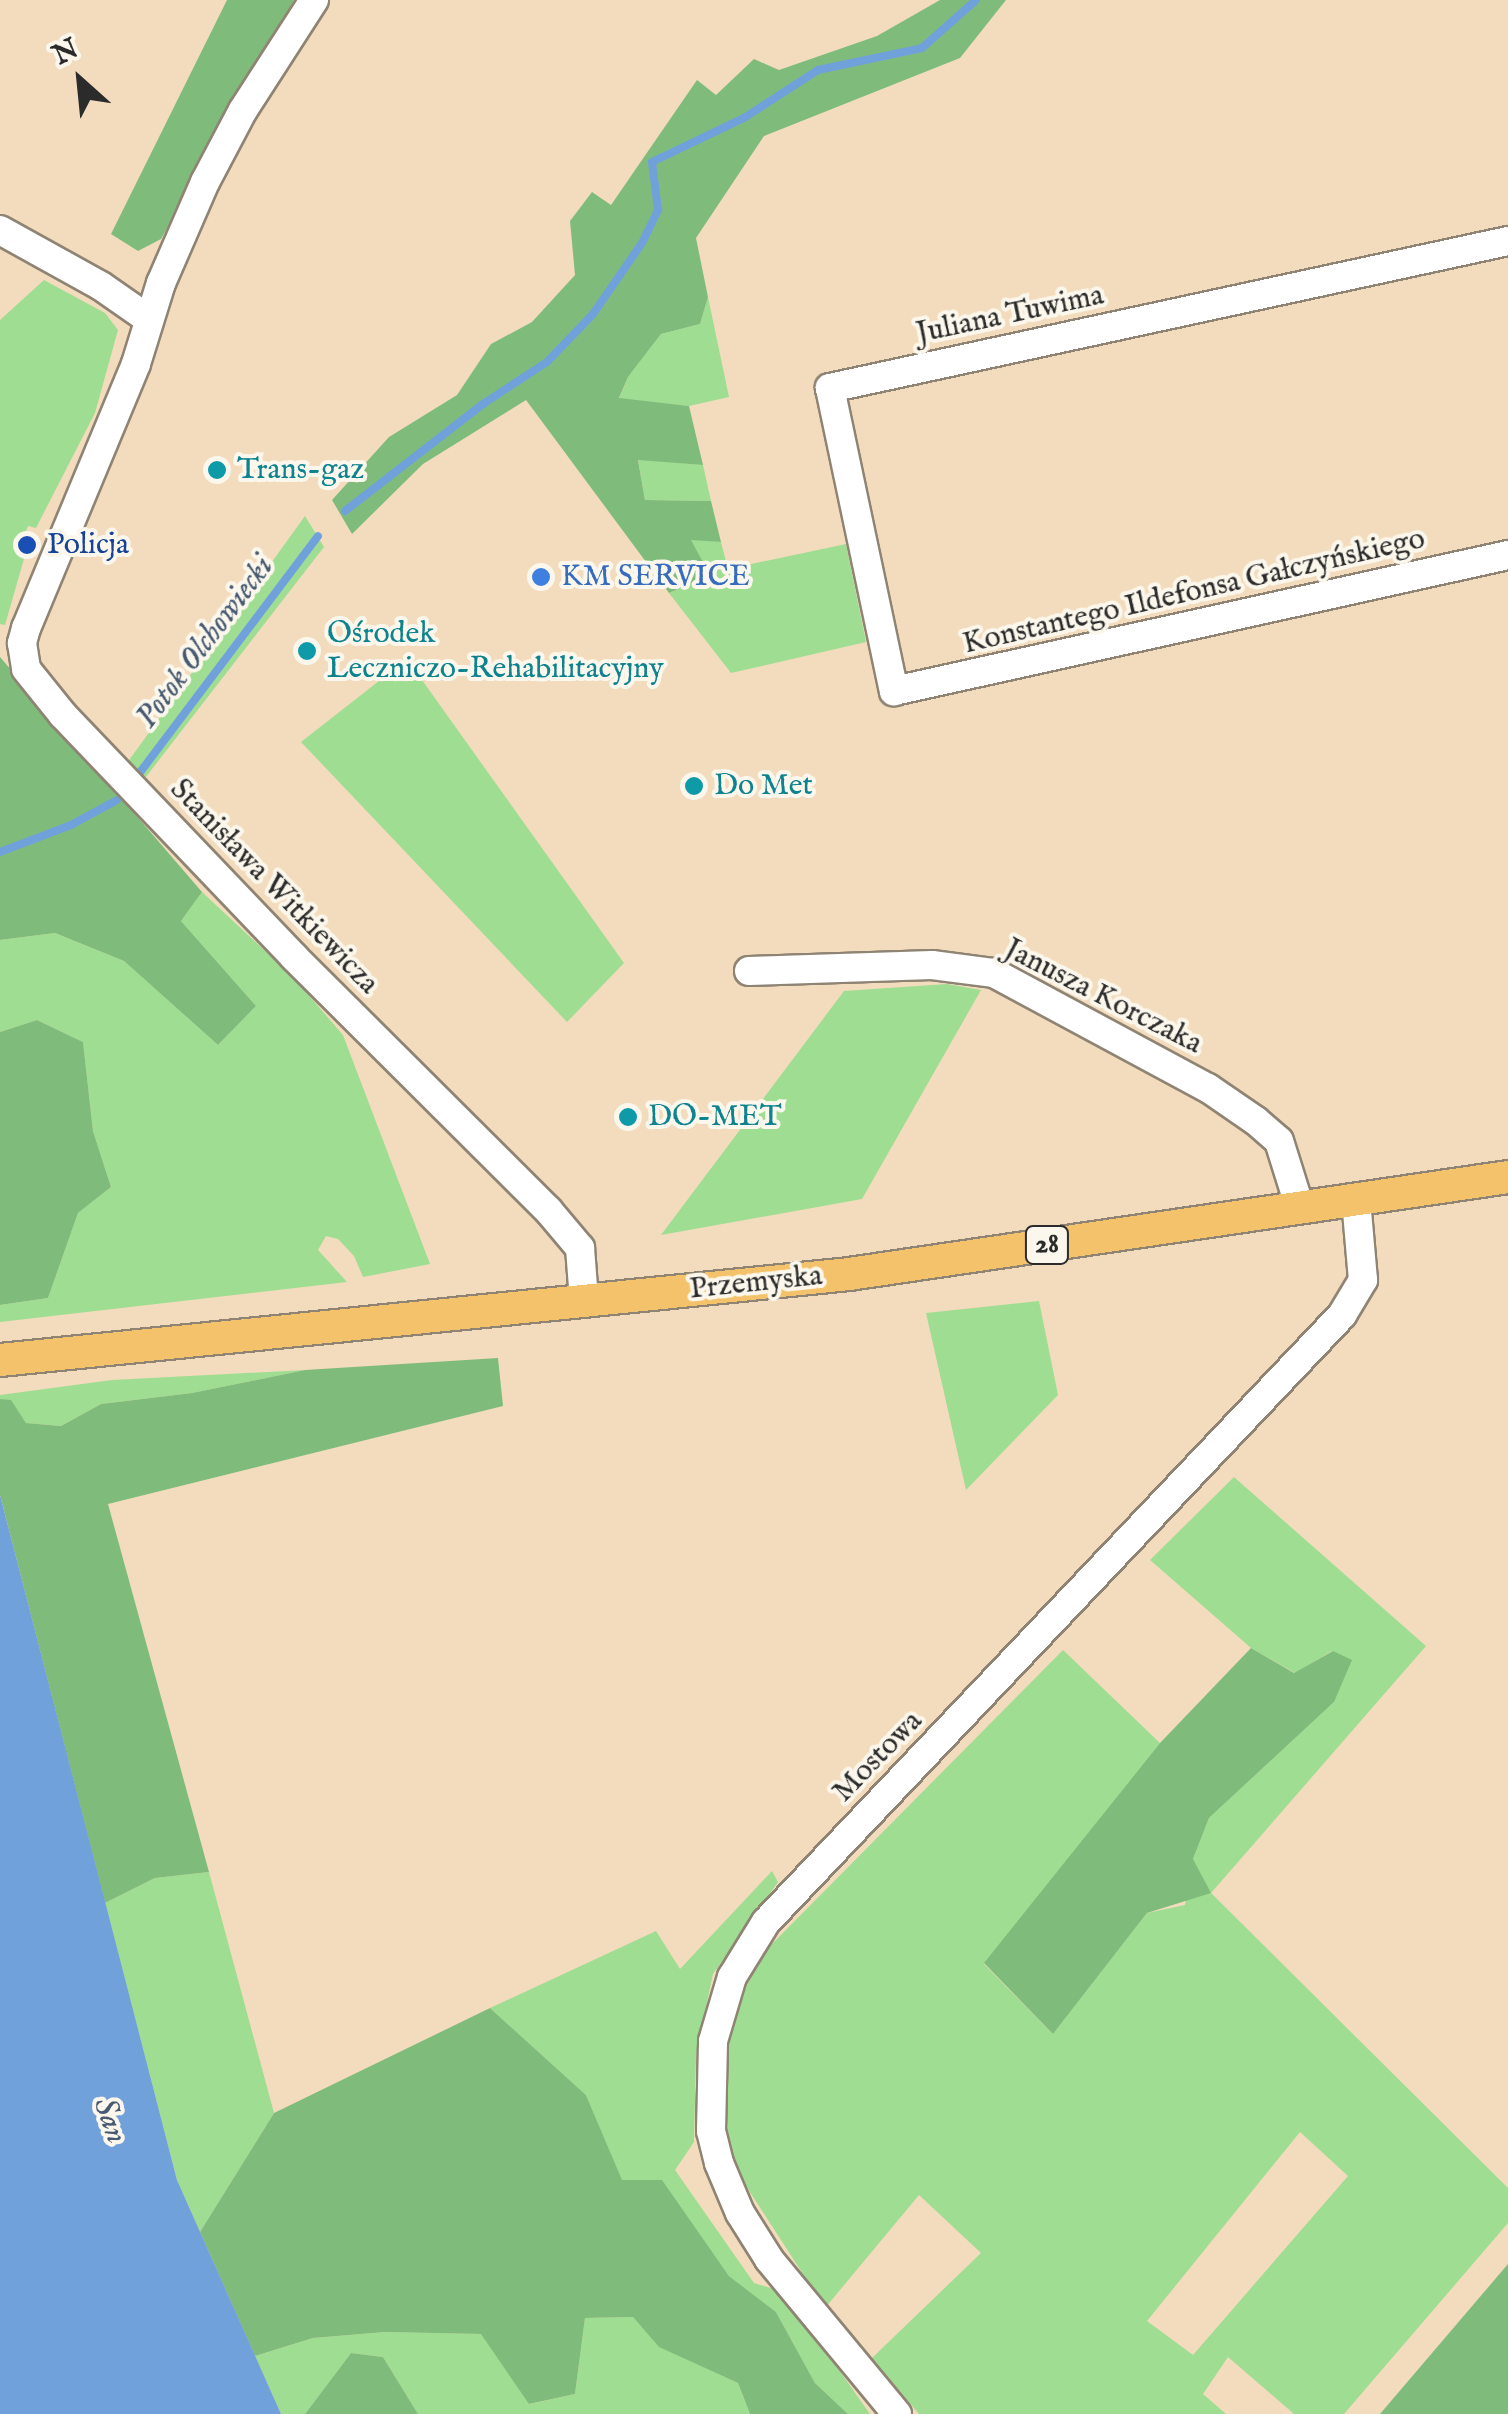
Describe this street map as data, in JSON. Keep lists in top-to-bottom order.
{
  "streets": {
    "main road": ["28", "Przemyska"],
    "street": [
      "Juliana Tuwima",
      "Konstantego Ildefonsa Gałczyńskiego",
      "Stanisława Witkiewicza",
      "Janusza Korczaka",
      "Mostowa"
    ]
  },
  "crossings": [
    ["Juliana Tuwima", "Konstantego Ildefonsa Gałczyńskiego"],
    ["Stanisława Witkiewicza", "Przemyska"],
    ["Janusza Korczaka", "Przemyska"],
    ["Przemyska", "Mostowa"]
  ],
  "water": ["Potok Olchowiecki", "San"],
  "places": [
    "Trans-gaz",
    "Policja",
    "KM SERVICE",
    "Ośrodek Leczniczo-Rehabilitacyjny",
    "Do Met",
    "DO-MET"
  ],
  "north": "top left"
}
